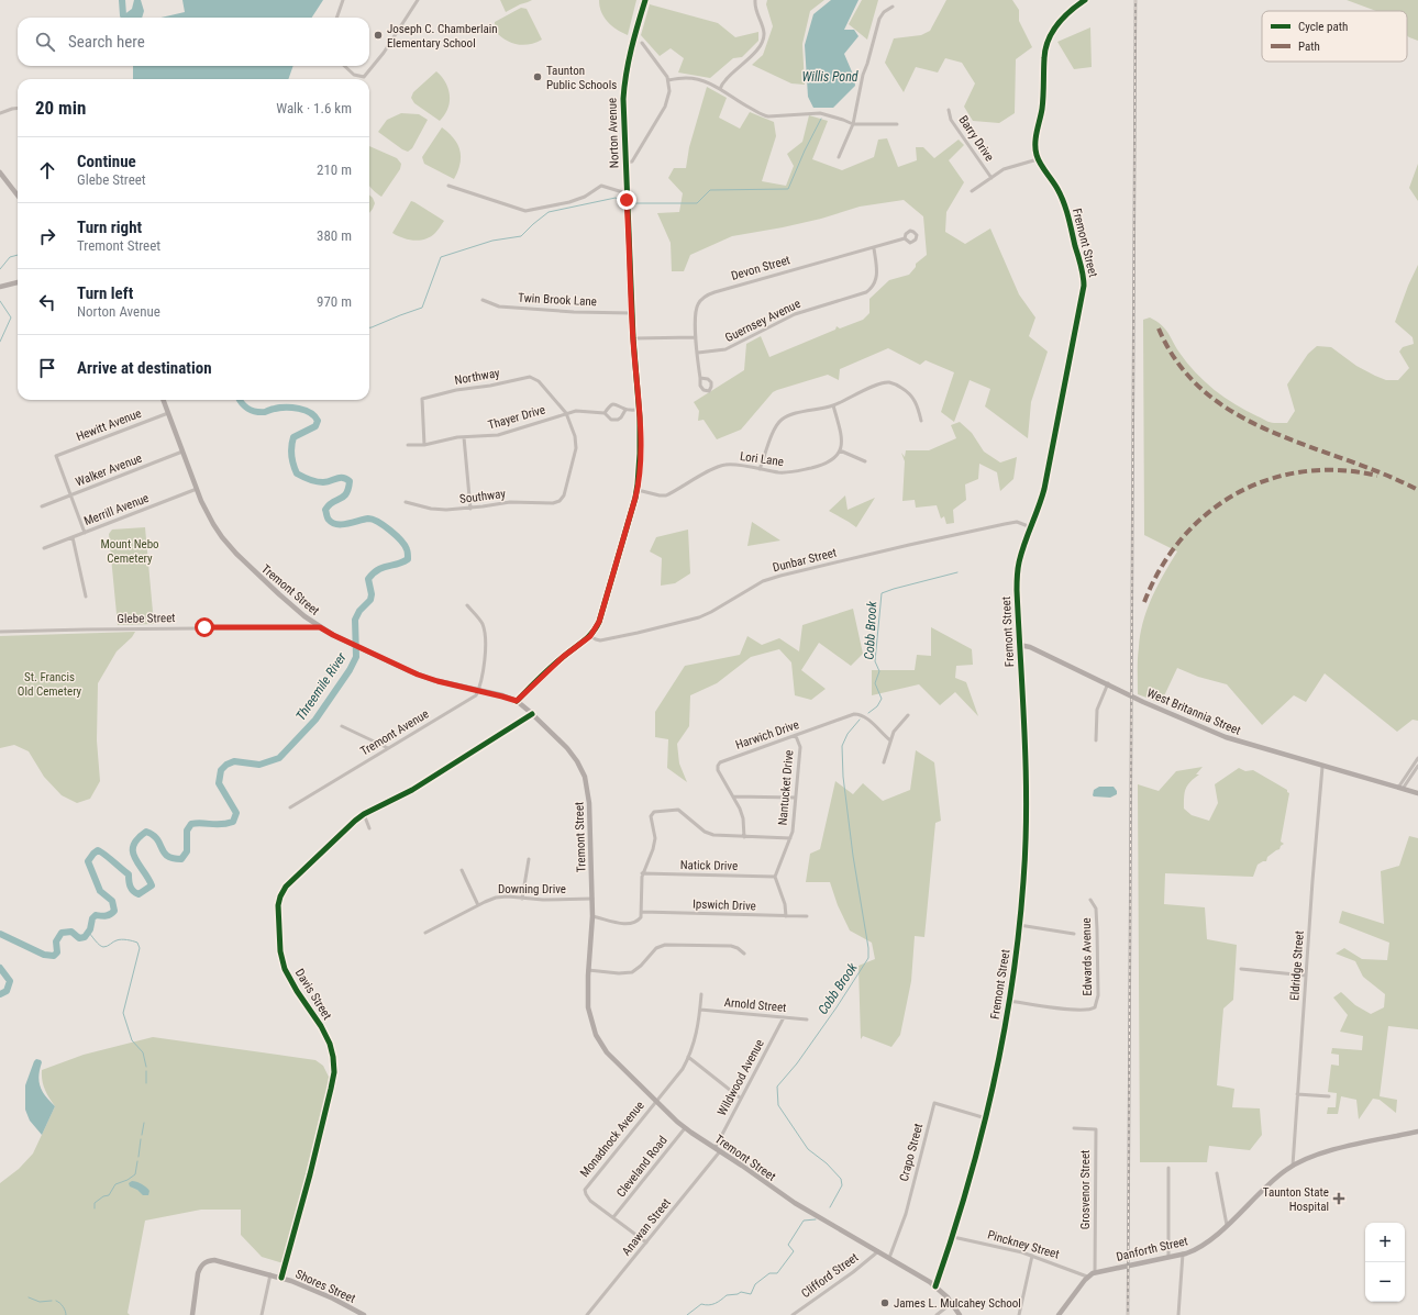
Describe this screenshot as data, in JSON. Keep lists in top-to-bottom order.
{
  "streets": {
    "street": [
      "Norton Avenue",
      "Barry Drive",
      "Fremont Street",
      "Devon Street",
      "Twin Brook Lane",
      "Guernsey Avenue",
      "Northway",
      "Thayer Drive",
      "Hewitt Avenue",
      "Lori Lane",
      "Walker Avenue",
      "Southway",
      "Merrill Avenue",
      "Dunbar Street",
      "Tremont Street",
      "Glebe Street",
      "West Britannia Street",
      "Tremont Avenue",
      "Harwich Drive",
      "Nantucket Drive",
      "Natick Drive",
      "Downing Drive",
      "Ipswich Drive",
      "Edwards Avenue",
      "Eldridge Street",
      "Davis Street",
      "Arnold Street",
      "Wildwood Avenue",
      "Monadnock Avenue",
      "Crapo Street",
      "Cleveland Road",
      "Grosvenor Street",
      "Anawan Street",
      "Pinckney Street",
      "Danforth Street",
      "Clifford Street",
      "Shores Street"
    ]
  },
  "crossings": [
    ["Norton Avenue", "Twin Brook Lane"],
    ["Norton Avenue", "Thayer Drive"],
    ["Norton Avenue", "Lori Lane"],
    ["Norton Avenue", "Dunbar Street"],
    ["Norton Avenue", "Tremont Street"],
    ["Fremont Street", "Dunbar Street"],
    ["Fremont Street", "Tremont Street"],
    ["Fremont Street", "West Britannia Street"],
    ["Fremont Street", "Edwards Avenue"],
    ["Fremont Street", "Crapo Street"],
    ["Fremont Street", "Pinckney Street"],
    ["Devon Street", "Guernsey Avenue"],
    ["Northway", "Thayer Drive"],
    ["Northway", "Southway"],
    ["Thayer Drive", "Southway"],
    ["Hewitt Avenue", "Walker Avenue"],
    ["Hewitt Avenue", "Tremont Street"],
    ["Walker Avenue", "Tremont Street"],
    ["Merrill Avenue", "Tremont Street"],
    ["Tremont Street", "Glebe Street"],
    ["Tremont Street", "Tremont Avenue"],
    ["Tremont Street", "Downing Drive"],
    ["Tremont Street", "Davis Street"],
    ["Tremont Street", "Wildwood Avenue"],
    ["Tremont Street", "Monadnock Avenue"],
    ["Tremont Street", "Crapo Street"],
    ["Tremont Street", "Cleveland Road"],
    ["Tremont Street", "Anawan Street"],
    ["Tremont Street", "Clifford Street"],
    ["West Britannia Street", "Eldridge Street"],
    ["Harwich Drive", "Nantucket Drive"],
    ["Nantucket Drive", "Natick Drive"],
    ["Eldridge Street", "Danforth Street"],
    ["Davis Street", "Shores Street"],
    ["Arnold Street", "Wildwood Avenue"],
    ["Arnold Street", "Monadnock Avenue"],
    ["Monadnock Avenue", "Cleveland Road"],
    ["Grosvenor Street", "Danforth Street"],
    ["Pinckney Street", "Danforth Street"]
  ],
  "water": ["Willis Pond", "Cobb Brook", "Threemile River"],
  "parks": ["Mount Nebo Cemetery", "St. Francis Old Cemetery"],
  "places": {
    "other": ["Joseph C. Chamberlain Elementary School", "Taunton Public Schools", "James L. Mulcahey School"],
    "health": ["Taunton State Hospital"]
  },
  "legend": ["Cycle path", "Path"],
  "page": {
    "search": "Search here",
    "heading": ["20 min", "Walk · 1.6 km"],
    "list": [
      ["Continue", "Glebe Street", "210 m"],
      ["Turn right", "Tremont Street", "380 m"],
      ["Turn left", "Norton Avenue", "970 m"],
      "Arrive at destination"
    ],
    "map_buttons": ["+", "−"]
  }
}
